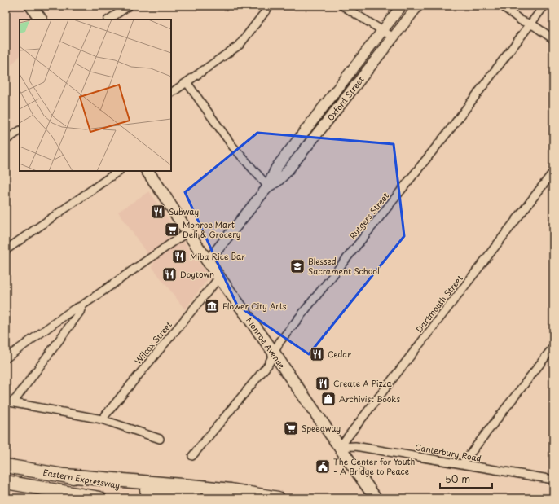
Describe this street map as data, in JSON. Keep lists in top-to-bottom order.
{
  "streets": {
    "highway": ["Eastern Expressway"],
    "main road": ["Monroe Avenue"],
    "street": [
      "Oxford Street",
      "Rutgers Street",
      "Dartmouth Street",
      "Wilcox Street",
      "Canterbury Road"
    ]
  },
  "crossings": [
    ["Oxford Street", "Monroe Avenue"],
    ["Rutgers Street", "Monroe Avenue"],
    ["Dartmouth Street", "Monroe Avenue"],
    ["Dartmouth Street", "Canterbury Road"],
    ["Wilcox Street", "Monroe Avenue"],
    ["Monroe Avenue", "Canterbury Road"]
  ],
  "places": {
    "restaurant": [
      "Subway",
      "Miba Rice Bar",
      "Dogtown",
      "Cedar",
      "Create A Pizza"
    ],
    "supermarket": ["Monroe Mart Deli & Grocery", "Speedway"],
    "school or university": ["Blessed Sacrament School"],
    "museum": ["Flower City Arts"],
    "shop": ["Archivist Books"],
    "public building": ["The Center for Youth - A Bridge to Peace"]
  },
  "scale_bar": "50 m"
}
